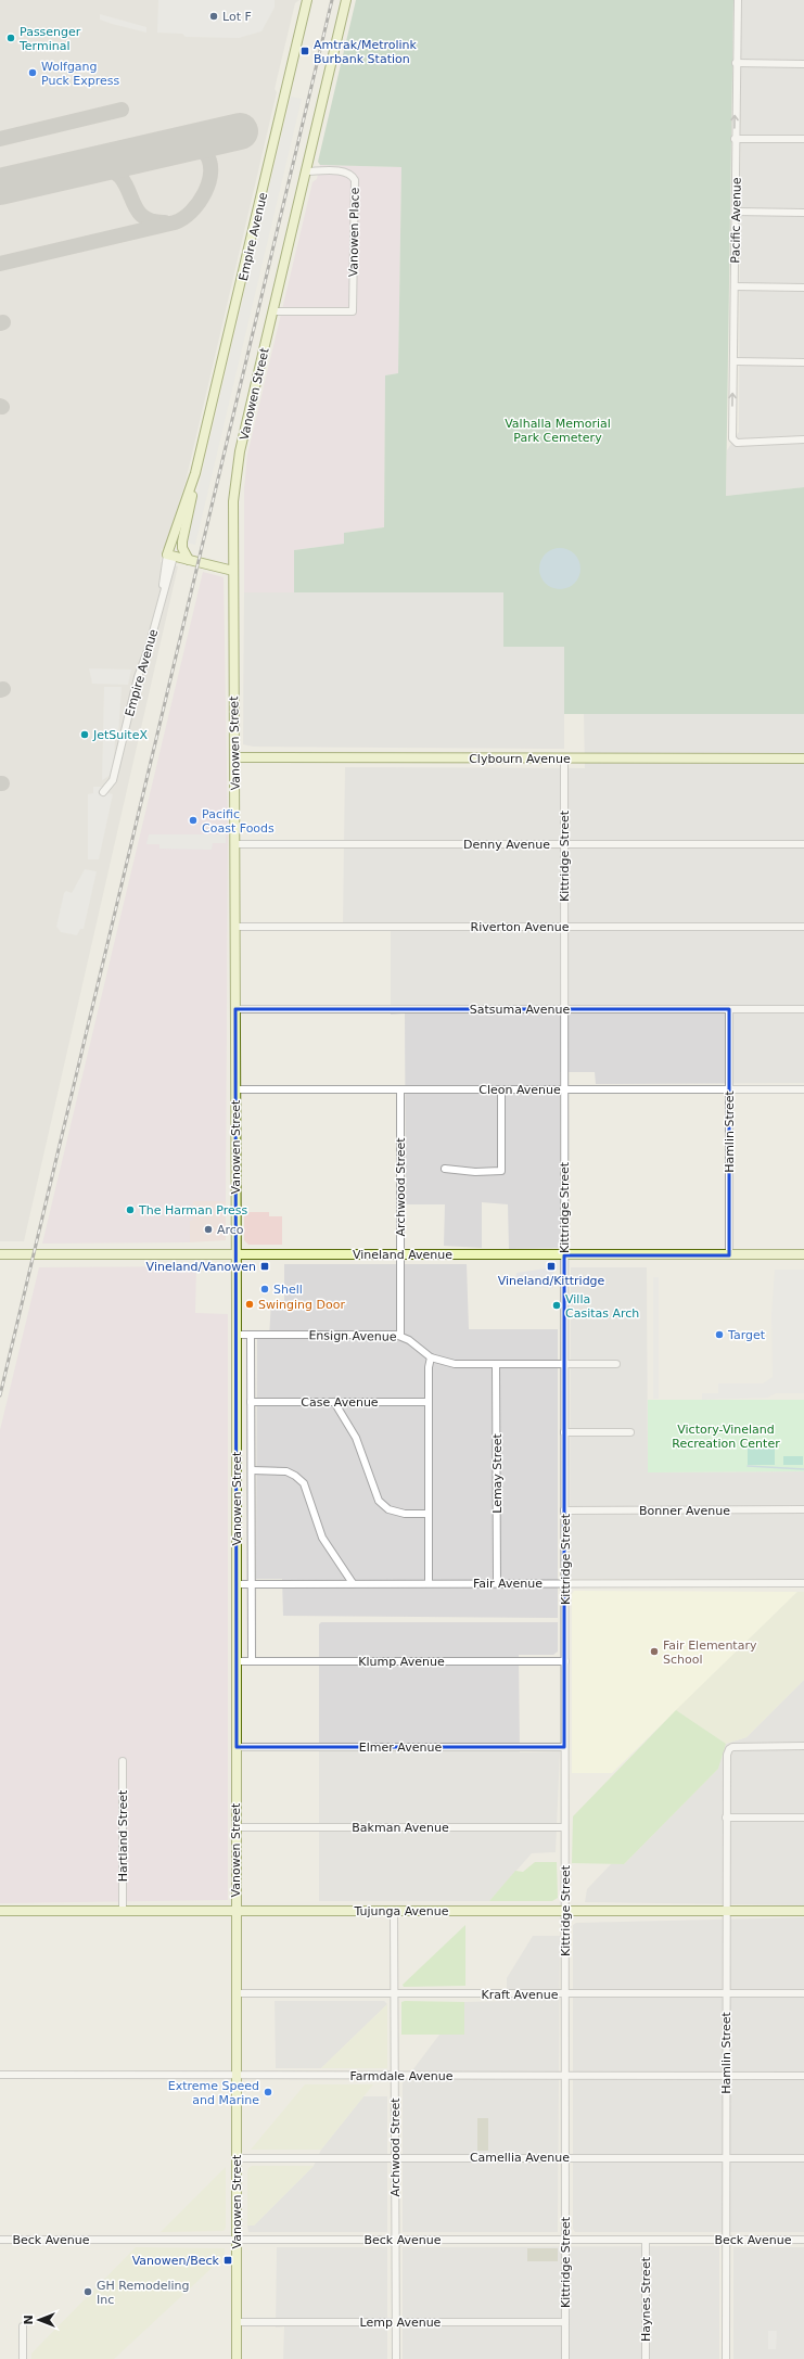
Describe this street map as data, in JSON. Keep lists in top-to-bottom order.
{
  "streets": {
    "main road": [
      "Empire Avenue",
      "Vanowen Street",
      "Clybourn Avenue",
      "Vineland Avenue",
      "Tujunga Avenue"
    ],
    "street": [
      "Pacific Avenue",
      "Vanowen Place",
      "Denny Avenue",
      "Kittridge Street",
      "Riverton Avenue",
      "Satsuma Avenue",
      "Cleon Avenue",
      "Hamlin Street",
      "Archwood Street",
      "Ensign Avenue",
      "Case Avenue",
      "Lemay Street",
      "Bonner Avenue",
      "Fair Avenue",
      "Klump Avenue",
      "Elmer Avenue",
      "Bakman Avenue",
      "Hartland Street",
      "Kraft Avenue",
      "Farmdale Avenue",
      "Camellia Avenue",
      "Beck Avenue",
      "Haynes Street",
      "Lemp Avenue"
    ]
  },
  "crossings": [
    ["Vanowen Place", "Vanowen Street"],
    ["Vanowen Street", "Clybourn Avenue"],
    ["Vanowen Street", "Denny Avenue"],
    ["Vanowen Street", "Riverton Avenue"],
    ["Vanowen Street", "Satsuma Avenue"],
    ["Vanowen Street", "Cleon Avenue"],
    ["Vanowen Street", "Vineland Avenue"],
    ["Vanowen Street", "Ensign Avenue"],
    ["Vanowen Street", "Case Avenue"],
    ["Vanowen Street", "Fair Avenue"],
    ["Vanowen Street", "Klump Avenue"],
    ["Vanowen Street", "Elmer Avenue"],
    ["Vanowen Street", "Bakman Avenue"],
    ["Vanowen Street", "Tujunga Avenue"],
    ["Vanowen Street", "Kraft Avenue"],
    ["Vanowen Street", "Farmdale Avenue"],
    ["Vanowen Street", "Camellia Avenue"],
    ["Vanowen Street", "Beck Avenue"],
    ["Vanowen Street", "Lemp Avenue"],
    ["Clybourn Avenue", "Kittridge Street"],
    ["Denny Avenue", "Kittridge Street"],
    ["Kittridge Street", "Riverton Avenue"],
    ["Kittridge Street", "Satsuma Avenue"],
    ["Kittridge Street", "Cleon Avenue"],
    ["Kittridge Street", "Vineland Avenue"],
    ["Kittridge Street", "Ensign Avenue"],
    ["Kittridge Street", "Bonner Avenue"],
    ["Kittridge Street", "Fair Avenue"],
    ["Kittridge Street", "Klump Avenue"],
    ["Kittridge Street", "Elmer Avenue"],
    ["Kittridge Street", "Bakman Avenue"],
    ["Kittridge Street", "Tujunga Avenue"],
    ["Kittridge Street", "Kraft Avenue"],
    ["Kittridge Street", "Farmdale Avenue"],
    ["Kittridge Street", "Camellia Avenue"],
    ["Kittridge Street", "Beck Avenue"],
    ["Kittridge Street", "Lemp Avenue"],
    ["Satsuma Avenue", "Hamlin Street"],
    ["Cleon Avenue", "Hamlin Street"],
    ["Cleon Avenue", "Archwood Street"],
    ["Hamlin Street", "Vineland Avenue"],
    ["Hamlin Street", "Tujunga Avenue"],
    ["Hamlin Street", "Kraft Avenue"],
    ["Hamlin Street", "Farmdale Avenue"],
    ["Hamlin Street", "Camellia Avenue"],
    ["Hamlin Street", "Beck Avenue"],
    ["Archwood Street", "Vineland Avenue"],
    ["Archwood Street", "Ensign Avenue"],
    ["Archwood Street", "Tujunga Avenue"],
    ["Archwood Street", "Kraft Avenue"],
    ["Archwood Street", "Farmdale Avenue"],
    ["Archwood Street", "Camellia Avenue"],
    ["Archwood Street", "Beck Avenue"],
    ["Archwood Street", "Lemp Avenue"],
    ["Ensign Avenue", "Lemay Street"],
    ["Lemay Street", "Fair Avenue"],
    ["Hartland Street", "Tujunga Avenue"],
    ["Beck Avenue", "Haynes Street"]
  ],
  "parks": ["Valhalla Memorial Park Cemetery", "Victory-Vineland Recreation Center"],
  "places": {
    "other": [
      "Lot F",
      "Passenger Terminal",
      "Wolfgang Puck Express",
      "JetSuiteX",
      "Pacific Coast Foods",
      "The Harman Press",
      "Arco",
      "Shell",
      "Swinging Door",
      "Villa Casitas Arch",
      "Target",
      "Fair Elementary School",
      "Extreme Speed and Marine",
      "GH Remodeling Inc"
    ],
    "transit": [
      "Amtrak/Metrolink Burbank Station",
      "Vineland/Vanowen",
      "Vineland/Kittridge",
      "Vanowen/Beck"
    ]
  },
  "north": "left"
}
